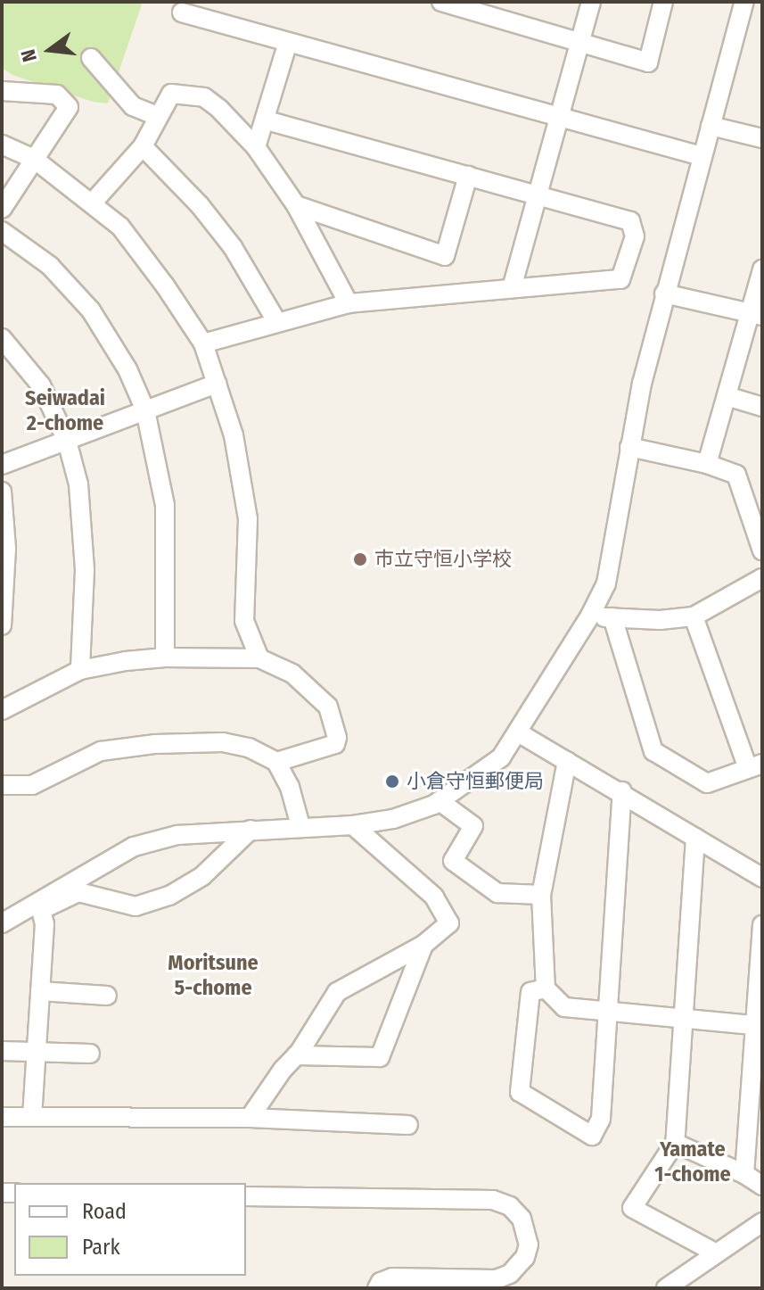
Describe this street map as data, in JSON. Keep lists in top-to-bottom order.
{
  "districts": ["Seiwadai 2-chome", "Moritsune 5-chome", "Yamate 1-chome"],
  "places": ["市立守恒小学校", "小倉守恒郵便局"],
  "legend": ["Road", "Park"],
  "north": "left"
}
